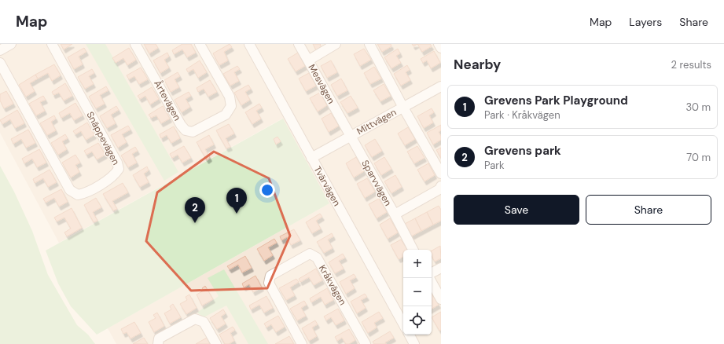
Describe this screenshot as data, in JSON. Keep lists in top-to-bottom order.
{
  "streets": {
    "street": [
      "Mesvägen",
      "Årtevägen",
      "Mittvägen",
      "Snäppevägen",
      "Sparvvägen",
      "Tvärvägen",
      "Kråkvägen"
    ]
  },
  "crossings": [
    ["Mesvägen", "Mittvägen"],
    ["Mesvägen", "Sparvvägen"],
    ["Mittvägen", "Sparvvägen"],
    ["Mittvägen", "Tvärvägen"]
  ],
  "page": {
    "header": "Map",
    "nav": ["Map", "Layers", "Share"],
    "heading": ["Nearby", "2 results"],
    "list": [
      {
        "mark": "1",
        "name": "Grevens Park Playground",
        "note": "Park · Kråkvägen",
        "value": "30 m"
      },
      {
        "mark": "2",
        "name": "Grevens park",
        "note": "Park",
        "value": "70 m"
      }
    ],
    "buttons": ["Save", "Share"],
    "pins": ["1", "2"],
    "map_buttons": ["+", "−"]
  }
}
